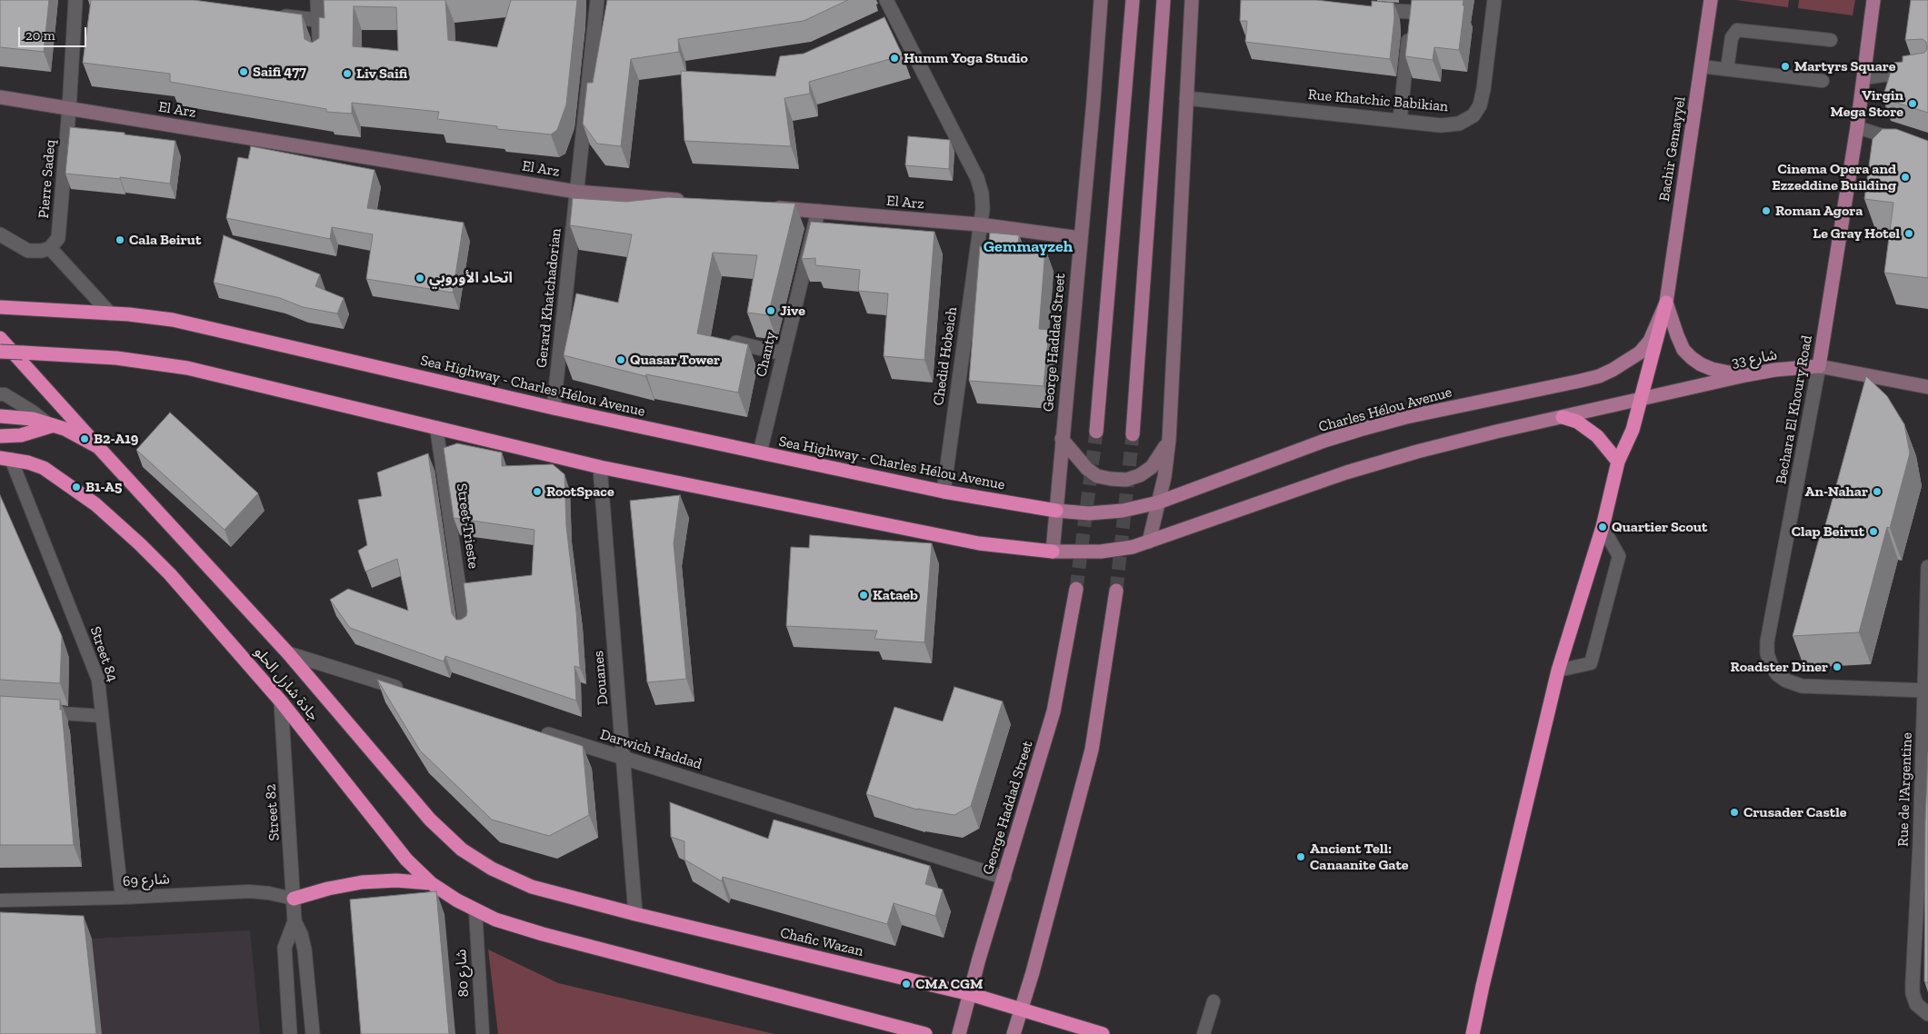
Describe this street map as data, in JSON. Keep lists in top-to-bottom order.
{
  "streets": {
    "highway": ["Sea Highway - Charles Hélou Avenue", "جادة شارل الحلو", "Chafic Wazan"],
    "main road": [
      "El Arz",
      "Bachir Gemayyel",
      "George Haddad Street",
      "شارع 33",
      "Charles Hélou Avenue",
      "Bechara El Khoury Road"
    ],
    "street": [
      "Rue Khatchic Babikian",
      "Pierre Sadeq",
      "Gerard Khatchadorian",
      "Chanty",
      "Chedid Hobeich",
      "Douanes",
      "Darwich Haddad",
      "Rue de l'Argentine",
      "Street 82"
    ],
    "lane": [
      "Street Trieste",
      "Street 84",
      "شارع 69",
      "شارع 80"
    ]
  },
  "crossings": [
    ["El Arz", "Pierre Sadeq"],
    ["El Arz", "Gerard Khatchadorian"],
    ["El Arz", "George Haddad Street"],
    ["El Arz", "Chanty"],
    ["El Arz", "Chedid Hobeich"],
    ["Bachir Gemayyel", "Charles Hélou Avenue"],
    ["Gerard Khatchadorian", "Sea Highway - Charles Hélou Avenue"],
    ["George Haddad Street", "Sea Highway - Charles Hélou Avenue"],
    ["George Haddad Street", "Charles Hélou Avenue"],
    ["George Haddad Street", "Darwich Haddad"],
    ["George Haddad Street", "Chafic Wazan"],
    ["Chanty", "Sea Highway - Charles Hélou Avenue"],
    ["Chedid Hobeich", "Sea Highway - Charles Hélou Avenue"],
    ["شارع 33", "Bechara El Khoury Road"],
    ["Sea Highway - Charles Hélou Avenue", "Charles Hélou Avenue"],
    ["Bechara El Khoury Road", "Rue de l'Argentine"],
    ["Street 84", "جادة شارل الحلو"],
    ["Street 84", "شارع 69"],
    ["Douanes", "Darwich Haddad"],
    ["Douanes", "Chafic Wazan"],
    ["جادة شارل الحلو", "Street 82"],
    ["جادة شارل الحلو", "Chafic Wazan"],
    ["جادة شارل الحلو", "شارع 80"],
    ["Street 82", "شارع 69"]
  ],
  "districts": ["Gemmayzeh"],
  "places": [
    "Humm Yoga Studio",
    "Martyrs Square",
    "Saifi 477",
    "Liv Saifi",
    "Virgin Mega Store",
    "Cinema Opera and Ezzeddine Building",
    "Roman Agora",
    "Le Gray Hotel",
    "Cala Beirut",
    "اتحاد الأوروبي",
    "Jive",
    "Quasar Tower",
    "B2-A19",
    "B1-A5",
    "RootSpace",
    "An-Nahar",
    "Quartier Scout",
    "Clap Beirut",
    "Kataeb",
    "Roadster Diner",
    "Crusader Castle",
    "Ancient Tell: Canaanite Gate",
    "CMA CGM"
  ],
  "scale_bar": "20 m"
}
